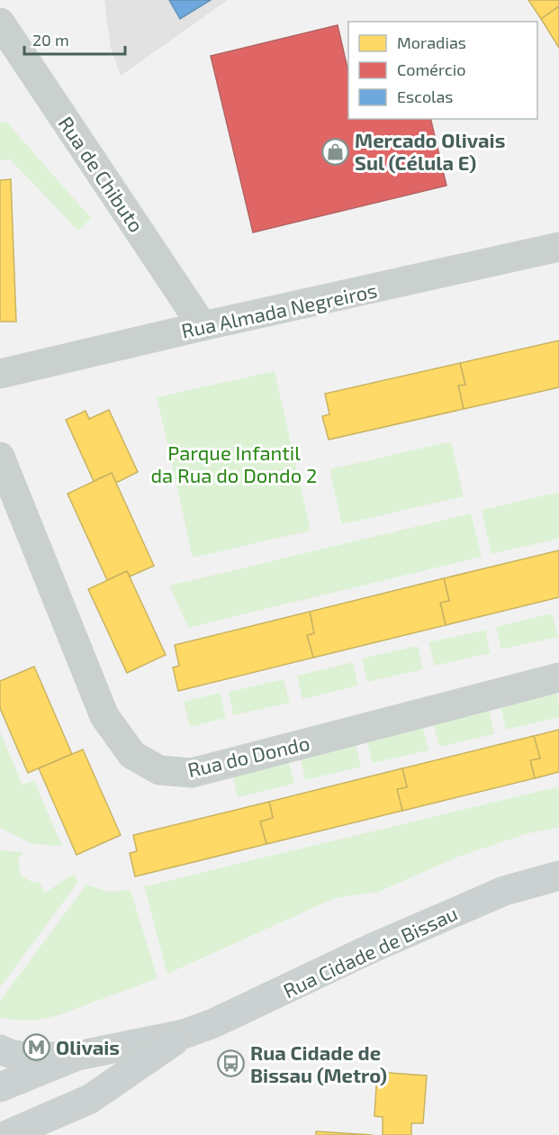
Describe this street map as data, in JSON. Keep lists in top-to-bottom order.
{
  "streets": {
    "main road": ["Rua Cidade de Bissau"],
    "street": ["Rua de Chibuto", "Rua Almada Negreiros", "Rua do Dondo"]
  },
  "crossings": [
    ["Rua de Chibuto", "Rua Almada Negreiros"]
  ],
  "parks": ["Parque Infantil da Rua do Dondo 2"],
  "places": {
    "shop": ["Mercado Olivais Sul (Célula E)"],
    "metro station": ["Olivais"],
    "bus stop": ["Rua Cidade de Bissau (Metro)"]
  },
  "legend": ["Moradias", "Comércio", "Escolas"],
  "scale_bar": "20 m"
}
